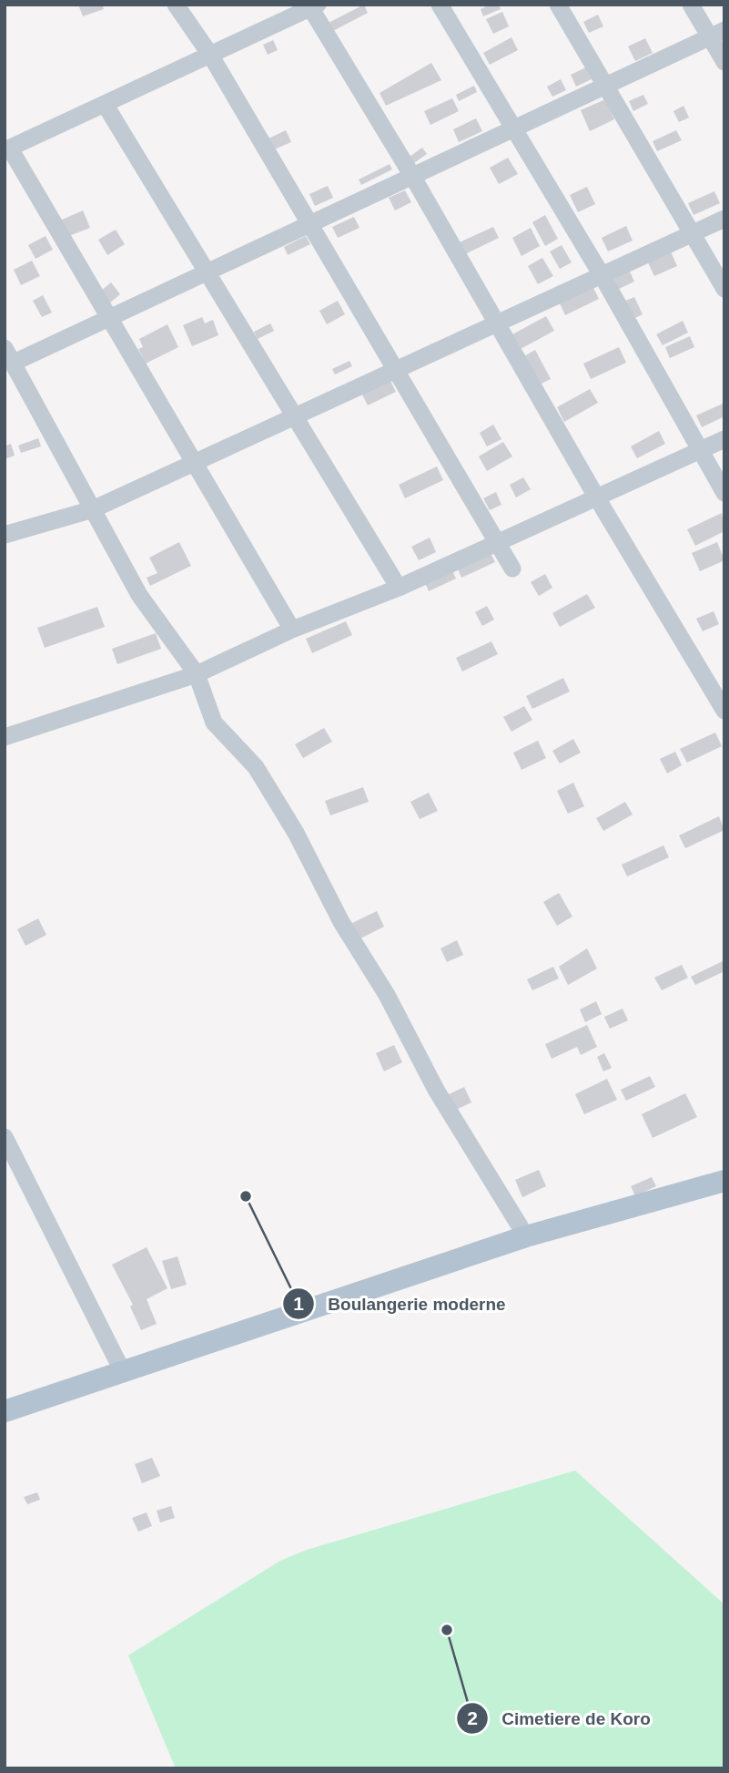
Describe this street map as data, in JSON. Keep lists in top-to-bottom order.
{
  "places": ["Boulangerie moderne", "Cimetiere de Koro"]
}
